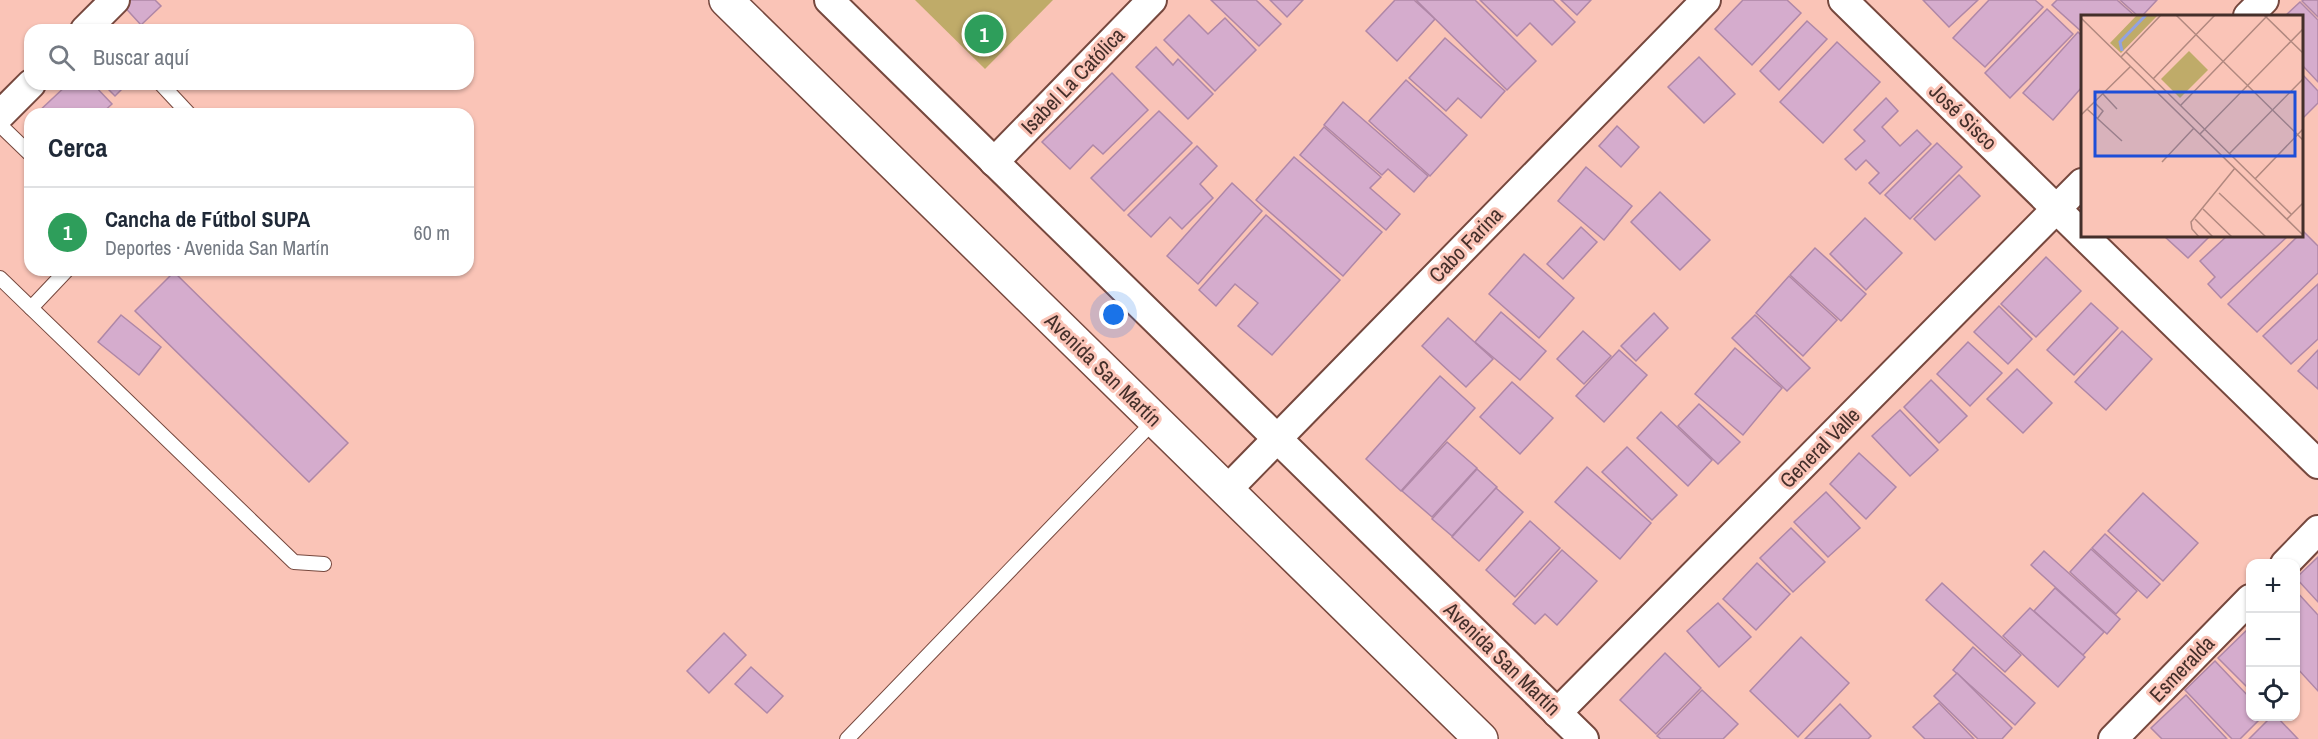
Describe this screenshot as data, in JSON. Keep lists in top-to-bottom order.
{
  "streets": {
    "street": [
      "Isabel La Católica",
      "José Sisco",
      "Cabo Farina",
      "Avenida San Martín",
      "General Valle",
      "Esmeralda"
    ]
  },
  "crossings": [
    ["Isabel La Católica", "Avenida San Martín"],
    ["José Sisco", "General Valle"],
    ["Cabo Farina", "Avenida San Martín"],
    ["Avenida San Martín", "General Valle"]
  ],
  "page": {
    "pins": "1",
    "search": "Buscar aquí",
    "heading": "Cerca",
    "list": [
      {
        "mark": "1",
        "name": "Cancha de Fútbol SUPA",
        "note": "Deportes · Avenida San Martín",
        "value": "60 m"
      }
    ],
    "map_buttons": ["+", "−"]
  }
}
